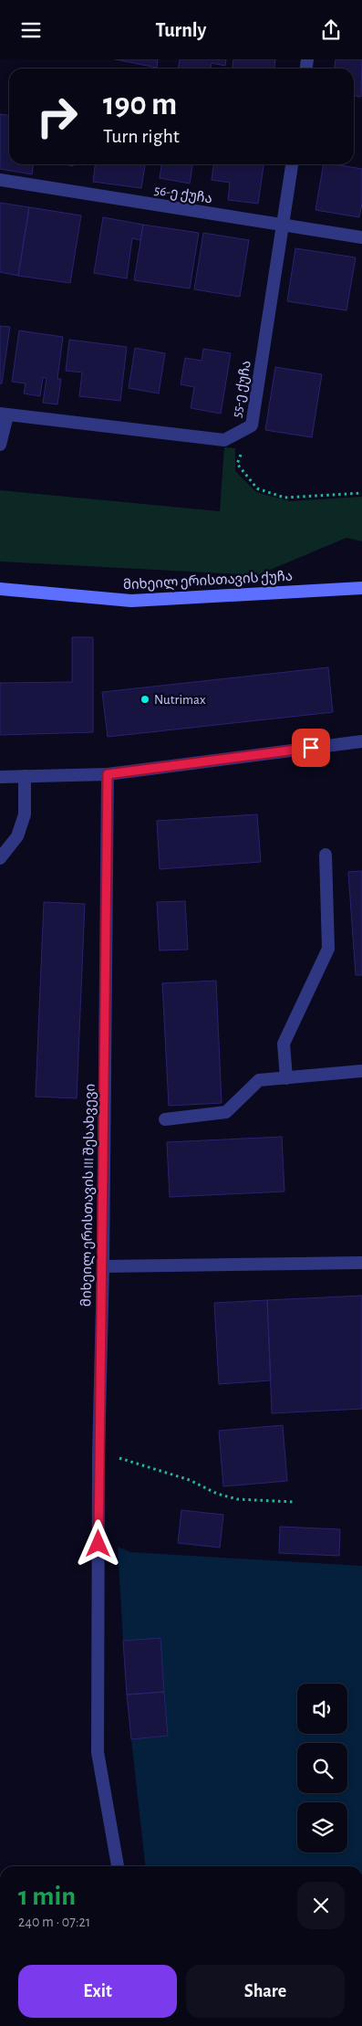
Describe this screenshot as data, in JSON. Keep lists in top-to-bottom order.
{
  "streets": {
    "main road": ["მიხეილ ერისთავის ქუჩა"],
    "street": ["56-ე ქუჩა", "55-ე ქუჩა", "მიხეილ ერისთავის III შესახვევი"]
  },
  "crossings": [
    ["56-ე ქუჩა", "55-ე ქუჩა"]
  ],
  "places": ["Nutrimax"],
  "page": {
    "header": "Turnly",
    "turn": ["190 m", "Turn right"],
    "heading": ["1 min", "240 m · 07:21"],
    "buttons": ["Exit", "Share"]
  }
}
